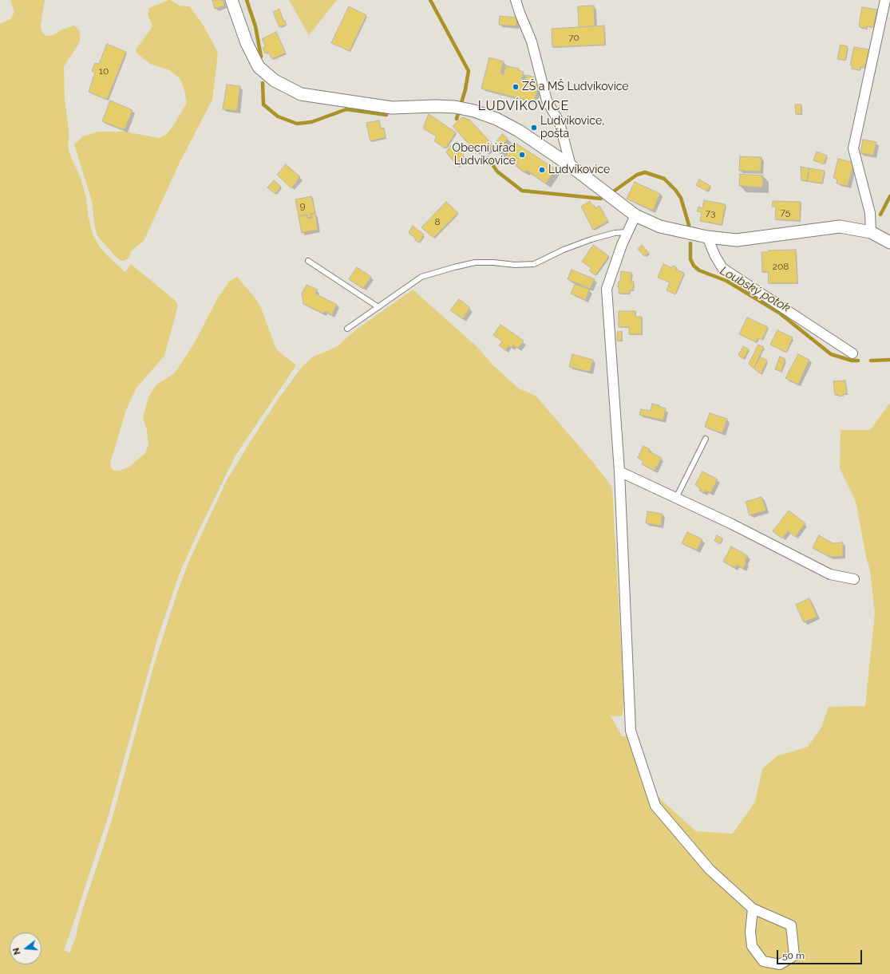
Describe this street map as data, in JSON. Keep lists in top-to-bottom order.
{
  "districts": ["LUDVÍKOVICE"],
  "water": ["Loubský potok"],
  "places": [
    "ZŠ a MŠ Ludvíkovice",
    "Ludvíkovice, pošta",
    "Obecní úřad Ludvíkovice",
    "Ludvíkovice"
  ],
  "house_numbers": [
    "70",
    "10",
    "9",
    "75",
    "73",
    "8",
    "208"
  ],
  "scale_bar": "50 m",
  "north": "left"
}
